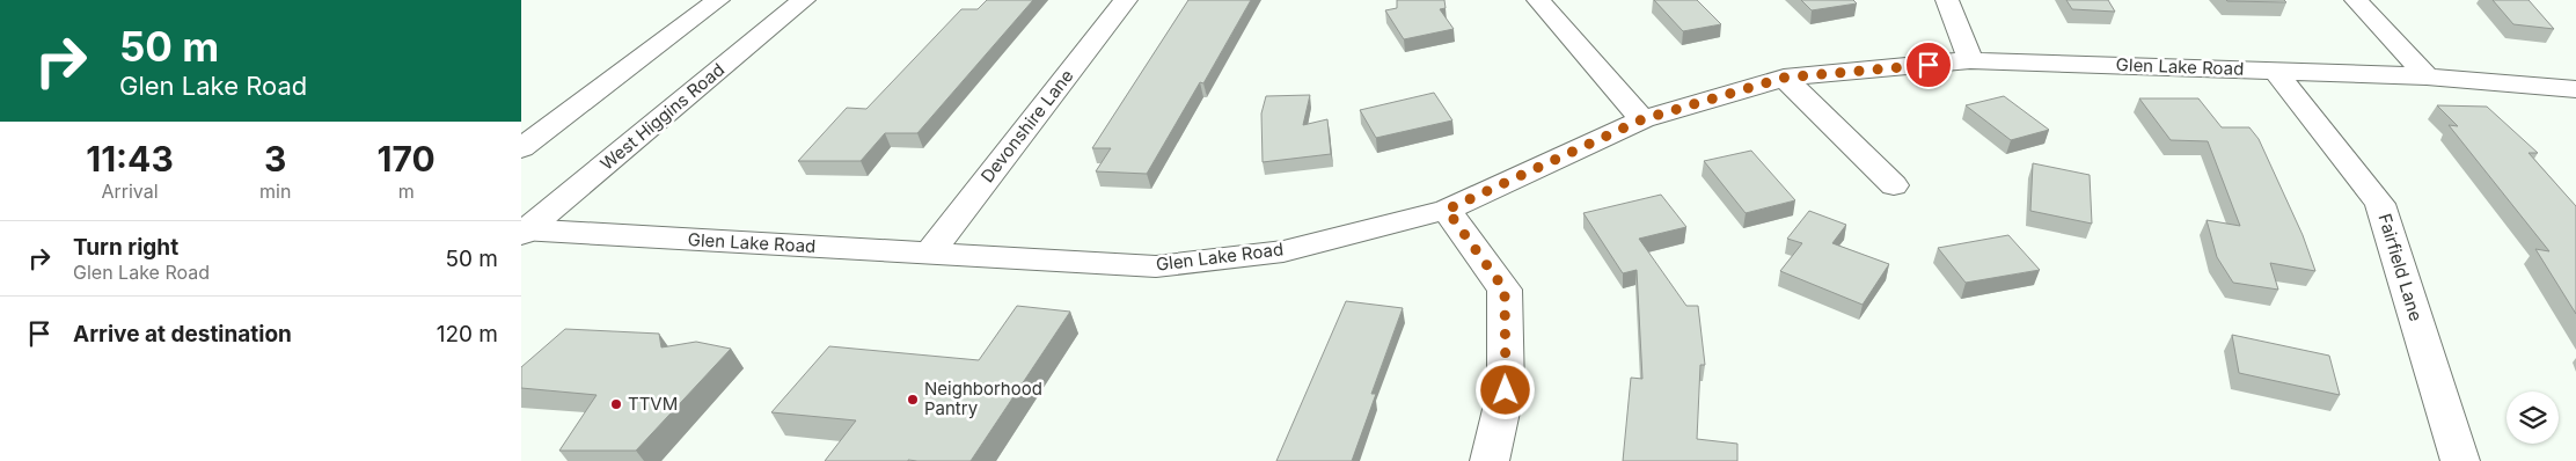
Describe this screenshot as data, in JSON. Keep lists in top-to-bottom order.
{
  "streets": {
    "street": [
      "Glen Lake Road",
      "West Higgins Road",
      "Devonshire Lane",
      "Fairfield Lane"
    ]
  },
  "crossings": [
    ["Glen Lake Road", "West Higgins Road"],
    ["Glen Lake Road", "Devonshire Lane"],
    ["Glen Lake Road", "Fairfield Lane"]
  ],
  "places": ["Neighborhood Pantry", "TTVM"],
  "page": {
    "turn": ["50 m", "Glen Lake Road"],
    "eta": [
      "11:43",
      "Arrival",
      "3",
      "min",
      "170",
      "m"
    ],
    "list": [
      {
        "name": "Turn right",
        "note": "Glen Lake Road",
        "value": "50 m"
      },
      {
        "name": "Arrive at destination",
        "value": "120 m"
      }
    ]
  }
}
